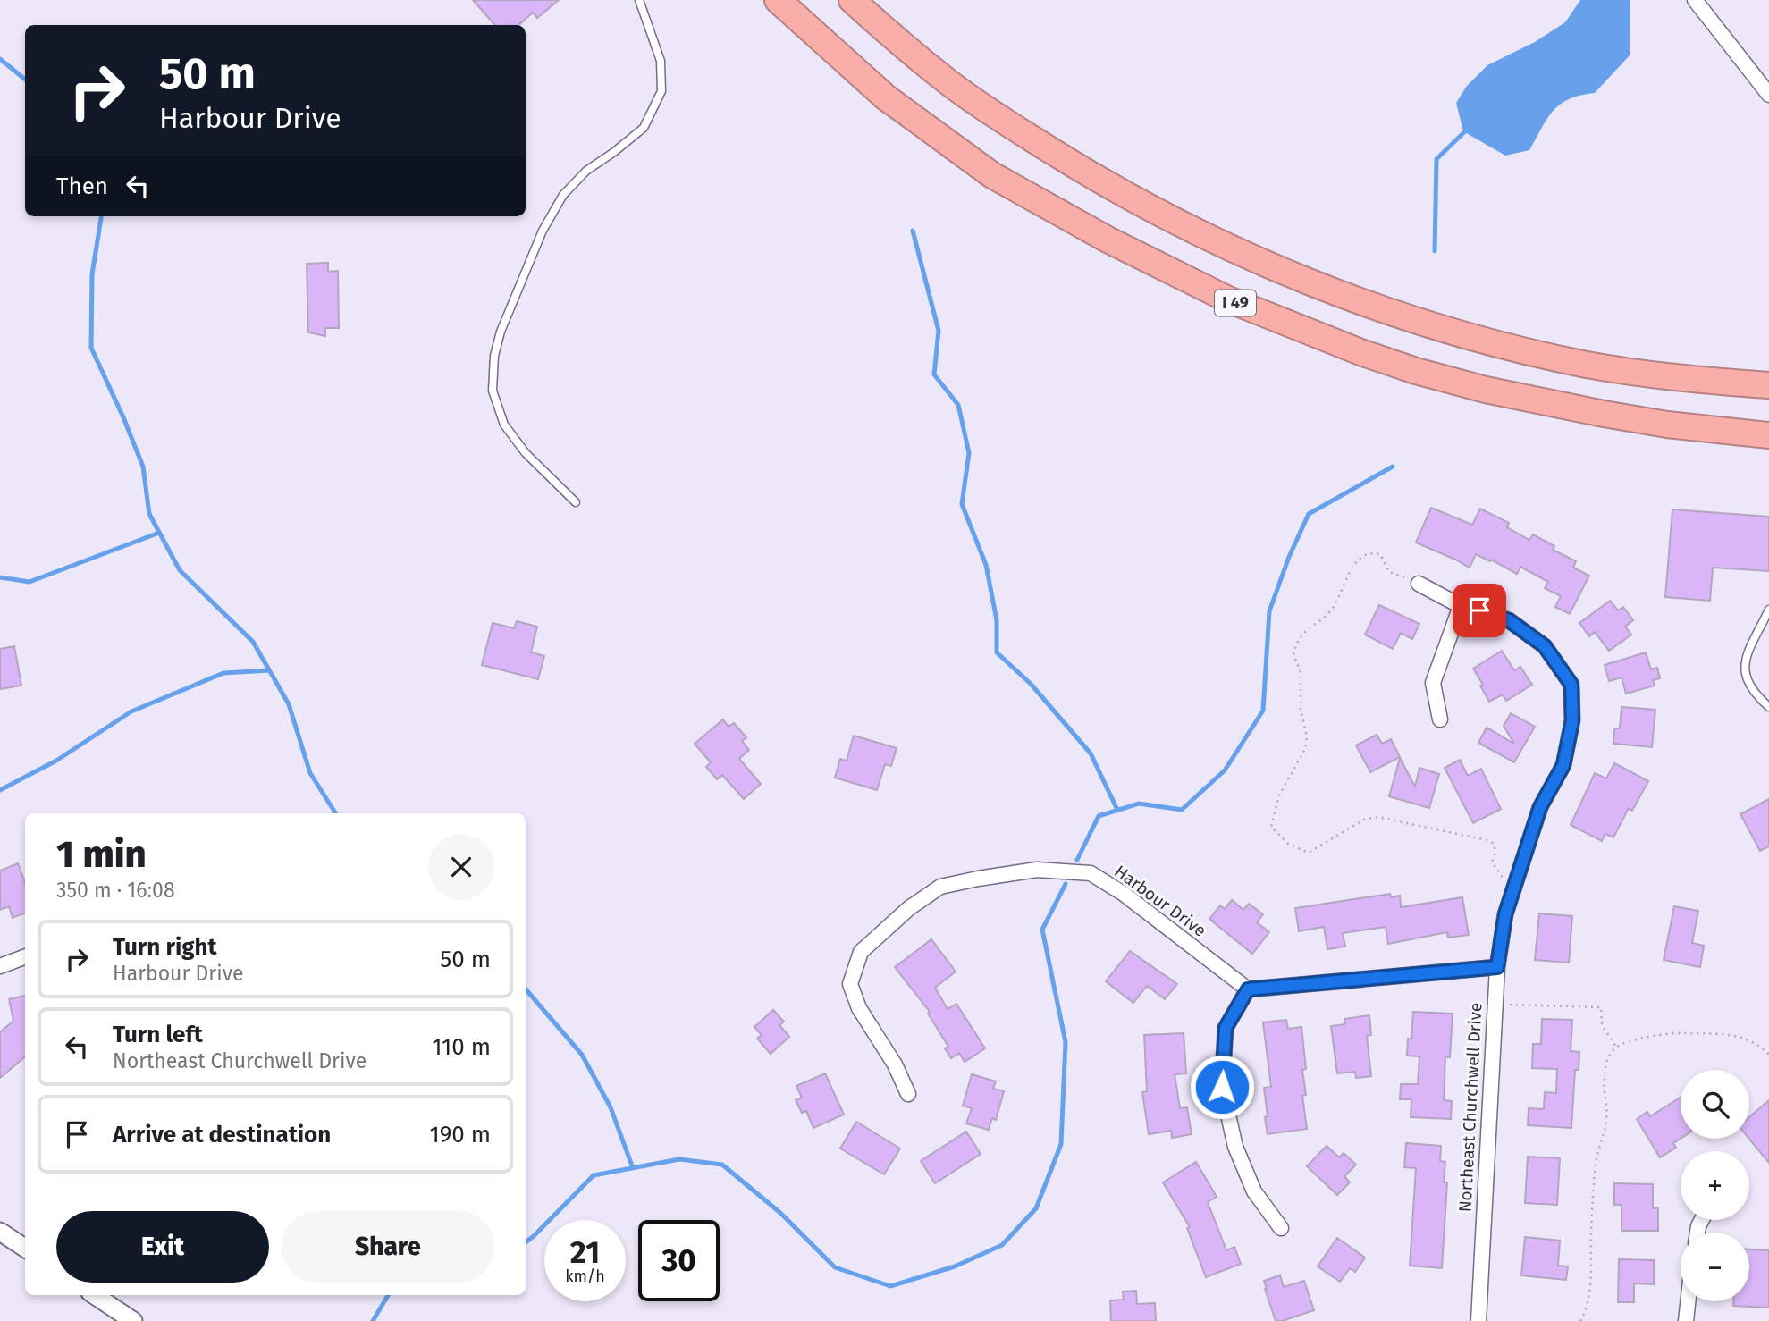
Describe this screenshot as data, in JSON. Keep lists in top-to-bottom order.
{
  "streets": {
    "highway": ["I 49"],
    "street": ["Harbour Drive", "Northeast Churchwell Drive"]
  },
  "page": {
    "turn": ["50 m", "Harbour Drive"],
    "then": "Then",
    "heading": ["1 min", "350 m · 16:08"],
    "list": [
      {
        "name": "Turn right",
        "note": "Harbour Drive",
        "value": "50 m"
      },
      {
        "name": "Turn left",
        "note": "Northeast Churchwell Drive",
        "value": "110 m"
      },
      {
        "name": "Arrive at destination",
        "value": "190 m"
      }
    ],
    "map_buttons": ["+", "−"],
    "buttons": ["Exit", "Share"],
    "speed": "21 km/h",
    "limit": "30"
  }
}
